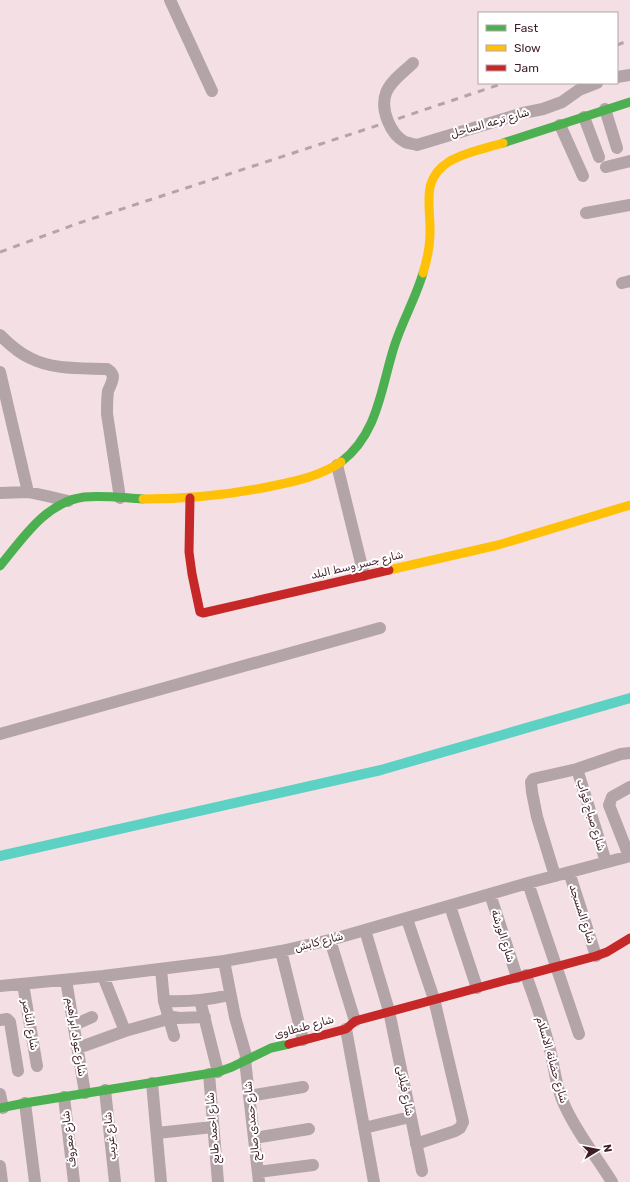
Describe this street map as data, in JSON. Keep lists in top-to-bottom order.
{
  "streets": {
    "street": [
      "شارع ترعه الساحل",
      "شارع جسر وسط البلد",
      "شارع صباح قواب",
      "شارع المسجد",
      "شارع الورشة",
      "شارع كابش",
      "شارع الناصر",
      "شارع طنطاوى",
      "شارع عواد ابراهيم",
      "شارع حضانة الاسلام",
      "شارع فيلانى",
      "شارع حمدى صالح",
      "شارع احمد طايع",
      "شارع غريب",
      "شارع معروف"
    ]
  },
  "crossings": [
    ["شارع صباح قواب", "شارع كابش"],
    ["شارع المسجد", "شارع كابش"],
    ["شارع المسجد", "شارع طنطاوى"],
    ["شارع الورشة", "شارع كابش"],
    ["شارع الورشة", "شارع طنطاوى"],
    ["شارع الورشة", "شارع حضانة الاسلام"],
    ["شارع كابش", "شارع الناصر"],
    ["شارع كابش", "شارع عواد ابراهيم"],
    ["شارع كابش", "شارع فيلانى"],
    ["شارع كابش", "شارع حمدى صالح"],
    ["شارع طنطاوى", "شارع عواد ابراهيم"],
    ["شارع طنطاوى", "شارع حضانة الاسلام"],
    ["شارع طنطاوى", "شارع فيلانى"],
    ["شارع طنطاوى", "شارع حمدى صالح"],
    ["شارع طنطاوى", "شارع احمد طايع"],
    ["شارع طنطاوى", "شارع غريب"],
    ["شارع طنطاوى", "شارع معروف"]
  ],
  "legend": ["Fast", "Slow", "Jam"],
  "north": "right"
}
